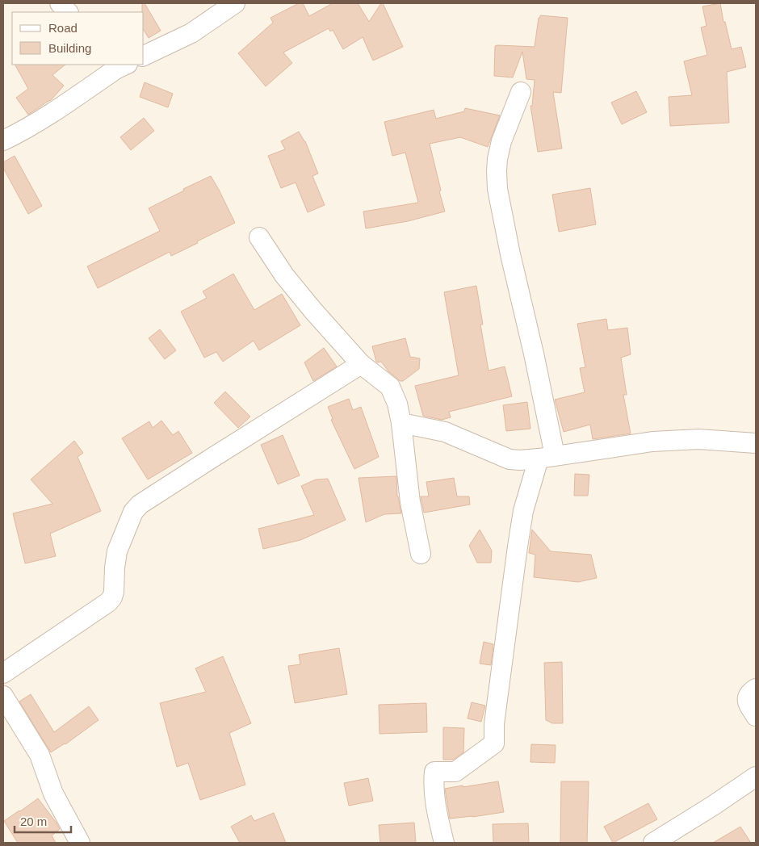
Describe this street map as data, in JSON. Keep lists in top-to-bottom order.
{
  "legend": ["Road", "Building"],
  "scale_bar": "20 m"
}
